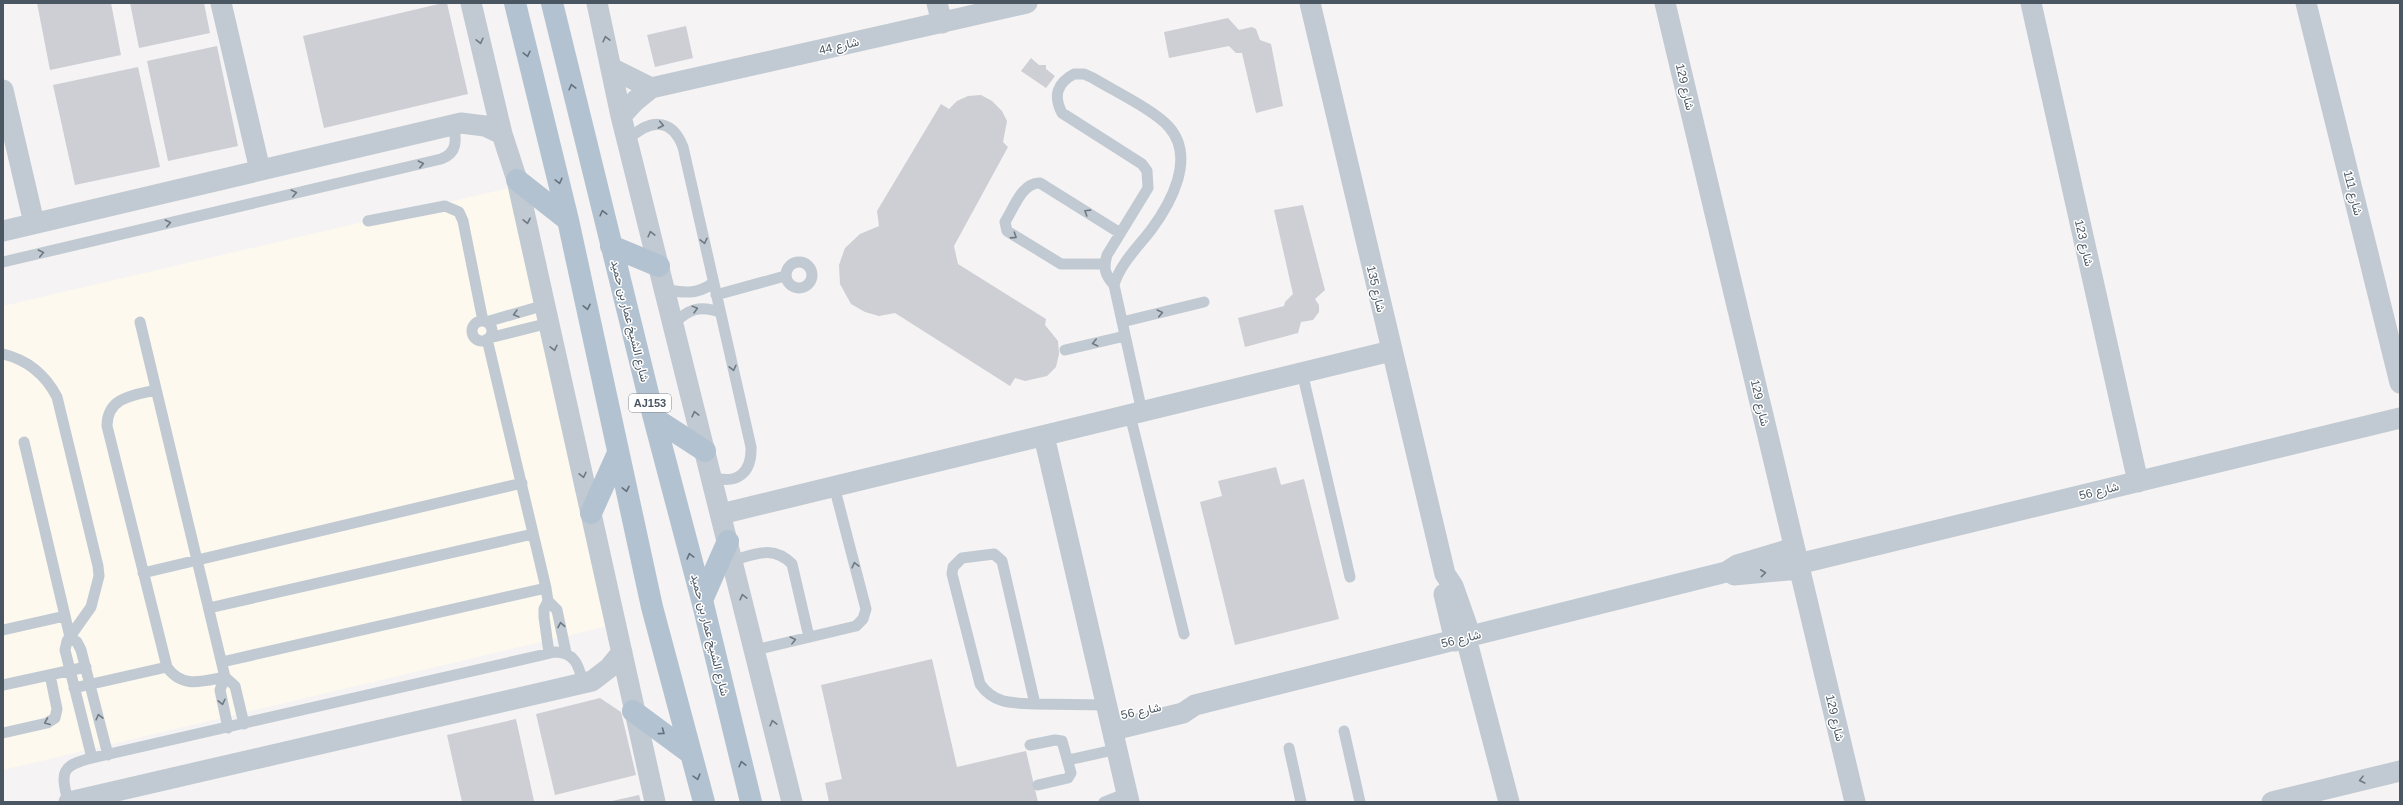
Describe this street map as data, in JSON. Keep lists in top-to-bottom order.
{
  "streets": {
    "main road": ["شارع الشيخ عمار بن حميد", "AJ153"],
    "street": [
      "شارع 44",
      "شارع 129",
      "شارع 111",
      "شارع 123",
      "شارع 135",
      "شارع 56"
    ]
  },
  "crossings": [
    ["شارع 129", "شارع 56"],
    ["شارع 123", "شارع 56"],
    ["شارع 135", "شارع 56"]
  ]
}
